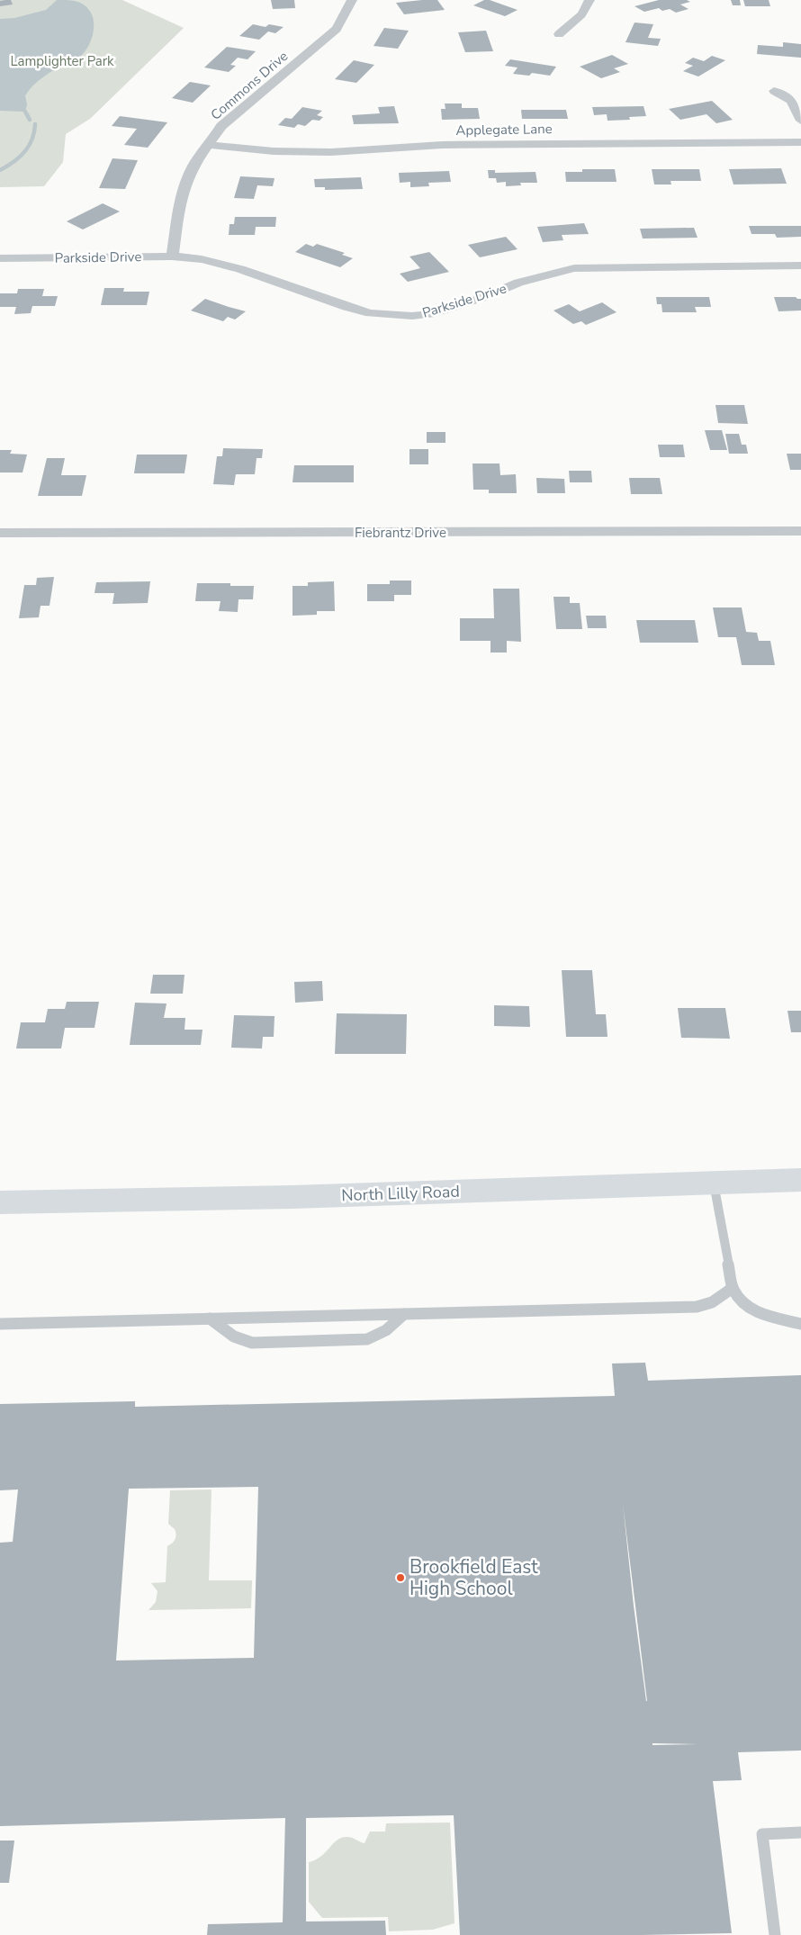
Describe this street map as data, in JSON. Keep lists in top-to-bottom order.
{
  "streets": {
    "street": [
      "Commons Drive",
      "Applegate Lane",
      "Parkside Drive",
      "Fiebrantz Drive",
      "North Lilly Road"
    ]
  },
  "crossings": [
    ["Commons Drive", "Applegate Lane"],
    ["Commons Drive", "Parkside Drive"]
  ],
  "parks": ["Lamplighter Park"],
  "places": ["Brookfield East High School"]
}
